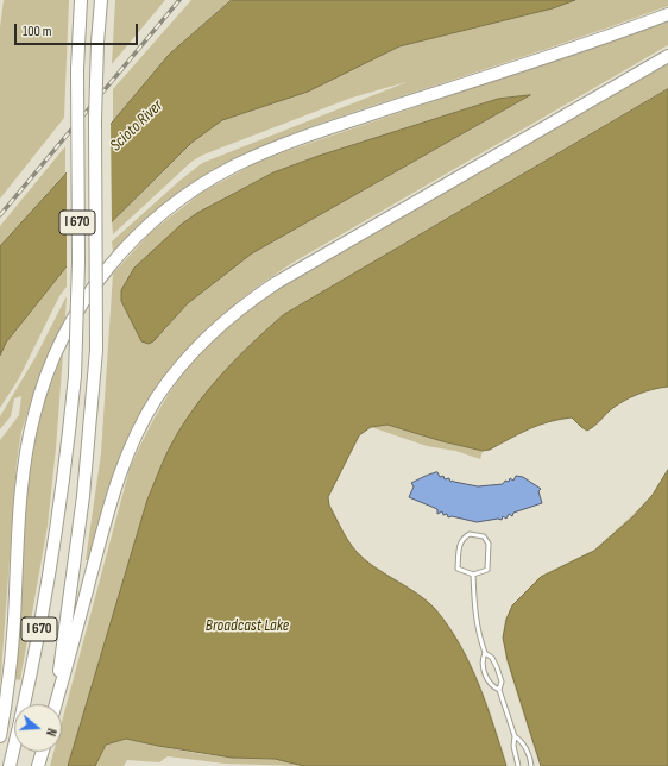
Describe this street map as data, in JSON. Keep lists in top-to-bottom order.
{
  "streets": {
    "highway": ["I 670"]
  },
  "water": ["Scioto River", "Broadcast Lake"],
  "scale_bar": "100 m",
  "north": "right"
}
